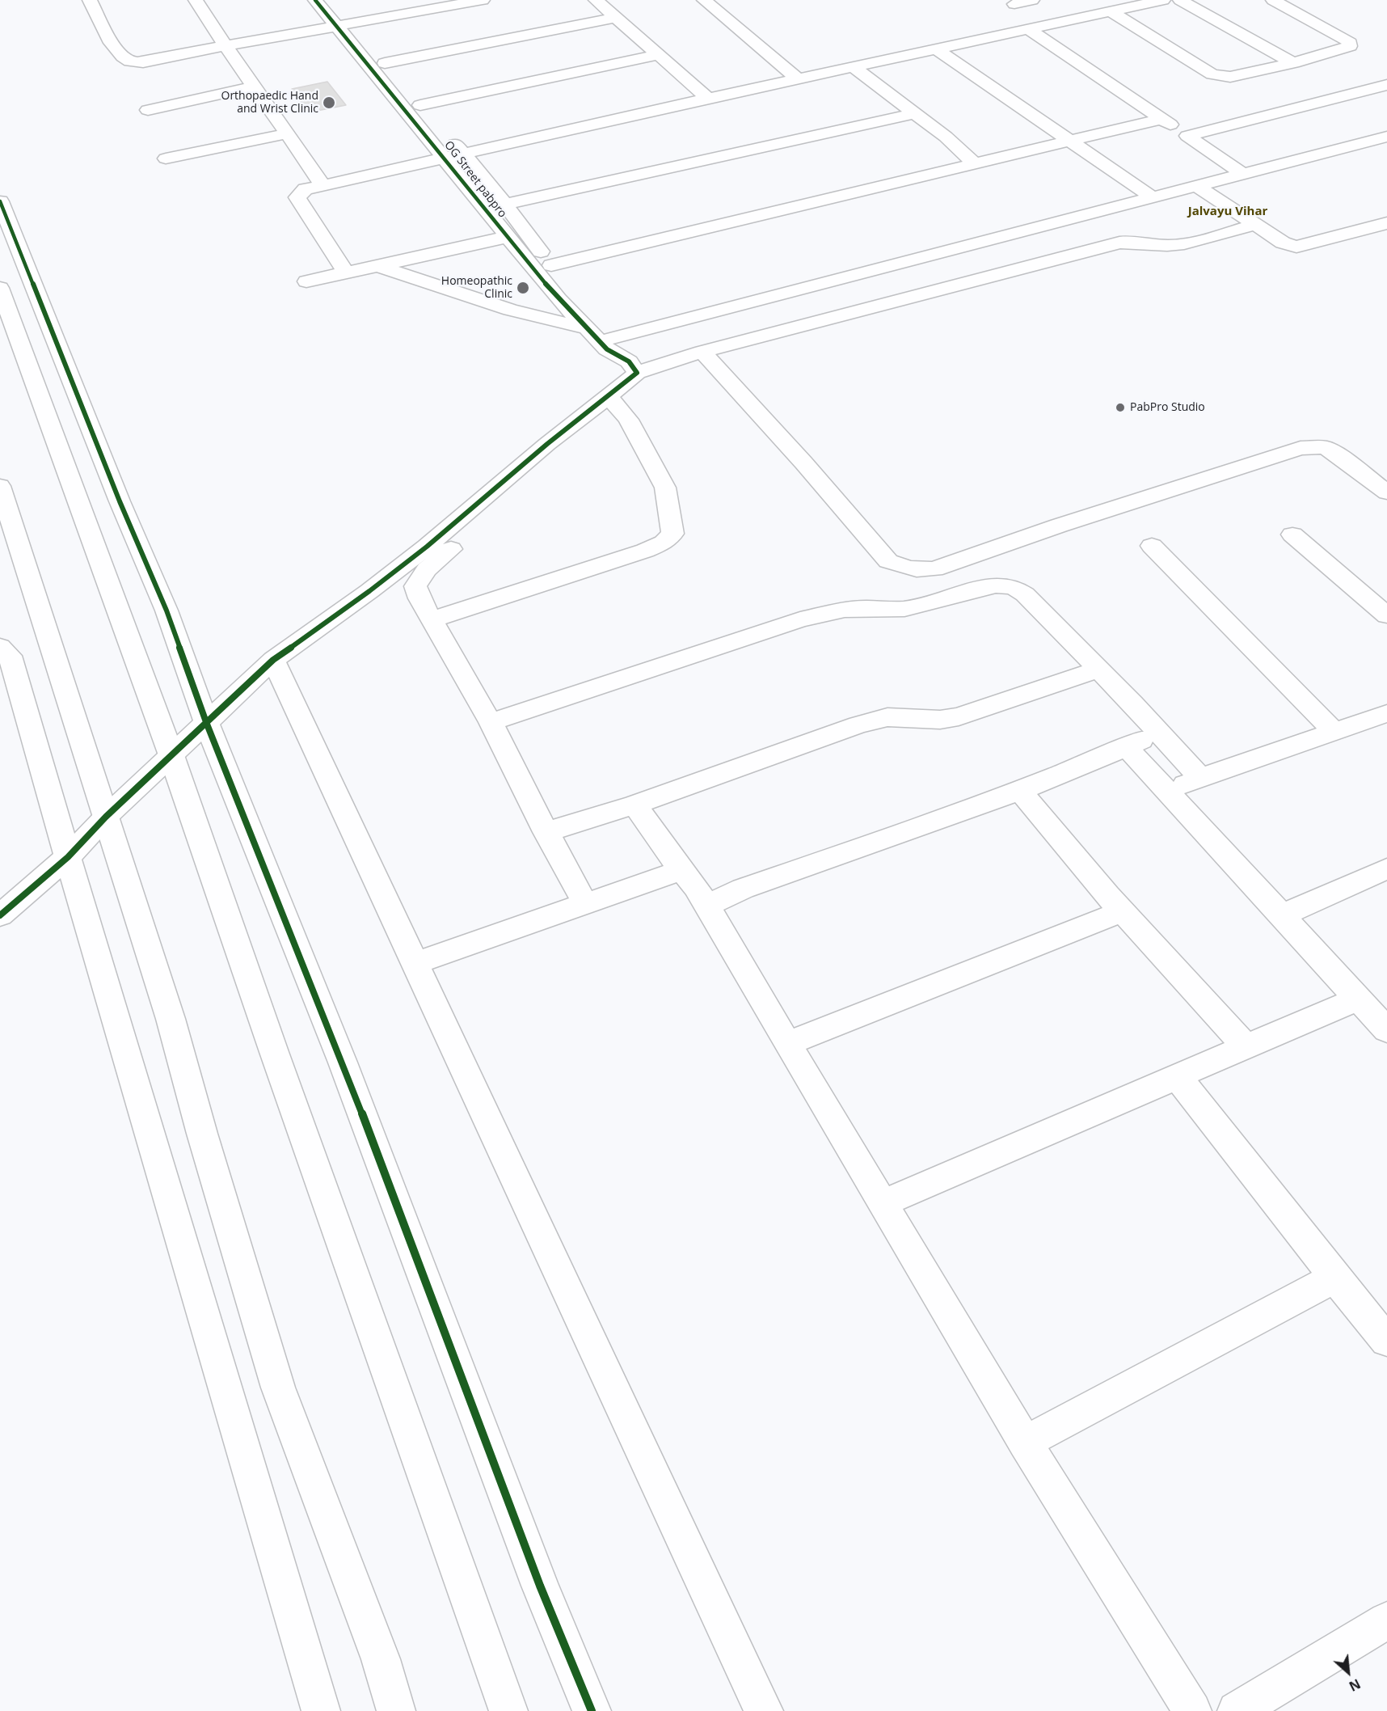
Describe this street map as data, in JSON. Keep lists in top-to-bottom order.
{
  "streets": {
    "street": ["OG Street pabpro"]
  },
  "districts": ["Jalvayu Vihar"],
  "places": ["Orthopaedic Hand and Wrist Clinic", "Homeopathic Clinic", "PabPro Studio"],
  "north": "bottom right"
}
